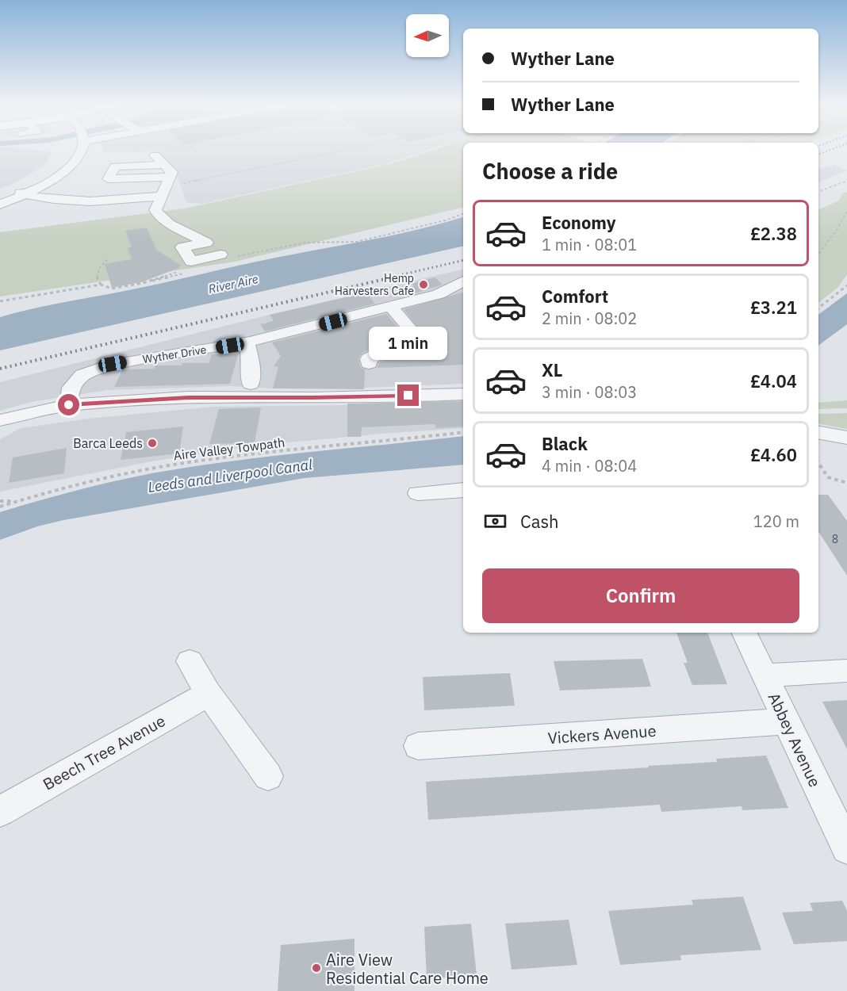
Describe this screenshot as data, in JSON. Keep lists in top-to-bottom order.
{
  "streets": {
    "street": [
      "Wyther Drive",
      "Vickers Avenue",
      "Abbey Avenue",
      "Beech Tree Avenue"
    ],
    "path": ["Aire Valley Towpath"]
  },
  "crossings": [
    ["Vickers Avenue", "Abbey Avenue"]
  ],
  "water": ["River Aire", "Leeds and Liverpool Canal"],
  "places": ["Hemp Harvesters Cafe", "Barca Leeds", "Aire View Residential Care Home"],
  "house_numbers": ["8"],
  "north": "left",
  "page": {
    "banner": ["Wyther Lane", "Wyther Lane"],
    "heading": "Choose a ride",
    "list": [
      {
        "name": "Economy",
        "note": "1 min · 08:01",
        "value": "£2.38"
      },
      {
        "name": "Comfort",
        "note": "2 min · 08:02",
        "value": "£3.21"
      },
      {
        "name": "XL",
        "note": "3 min · 08:03",
        "value": "£4.04"
      },
      {
        "name": "Black",
        "note": "4 min · 08:04",
        "value": "£4.60"
      }
    ],
    "bubble": "1 min",
    "pay": ["Cash", "120 m"],
    "buttons": "Confirm"
  }
}
